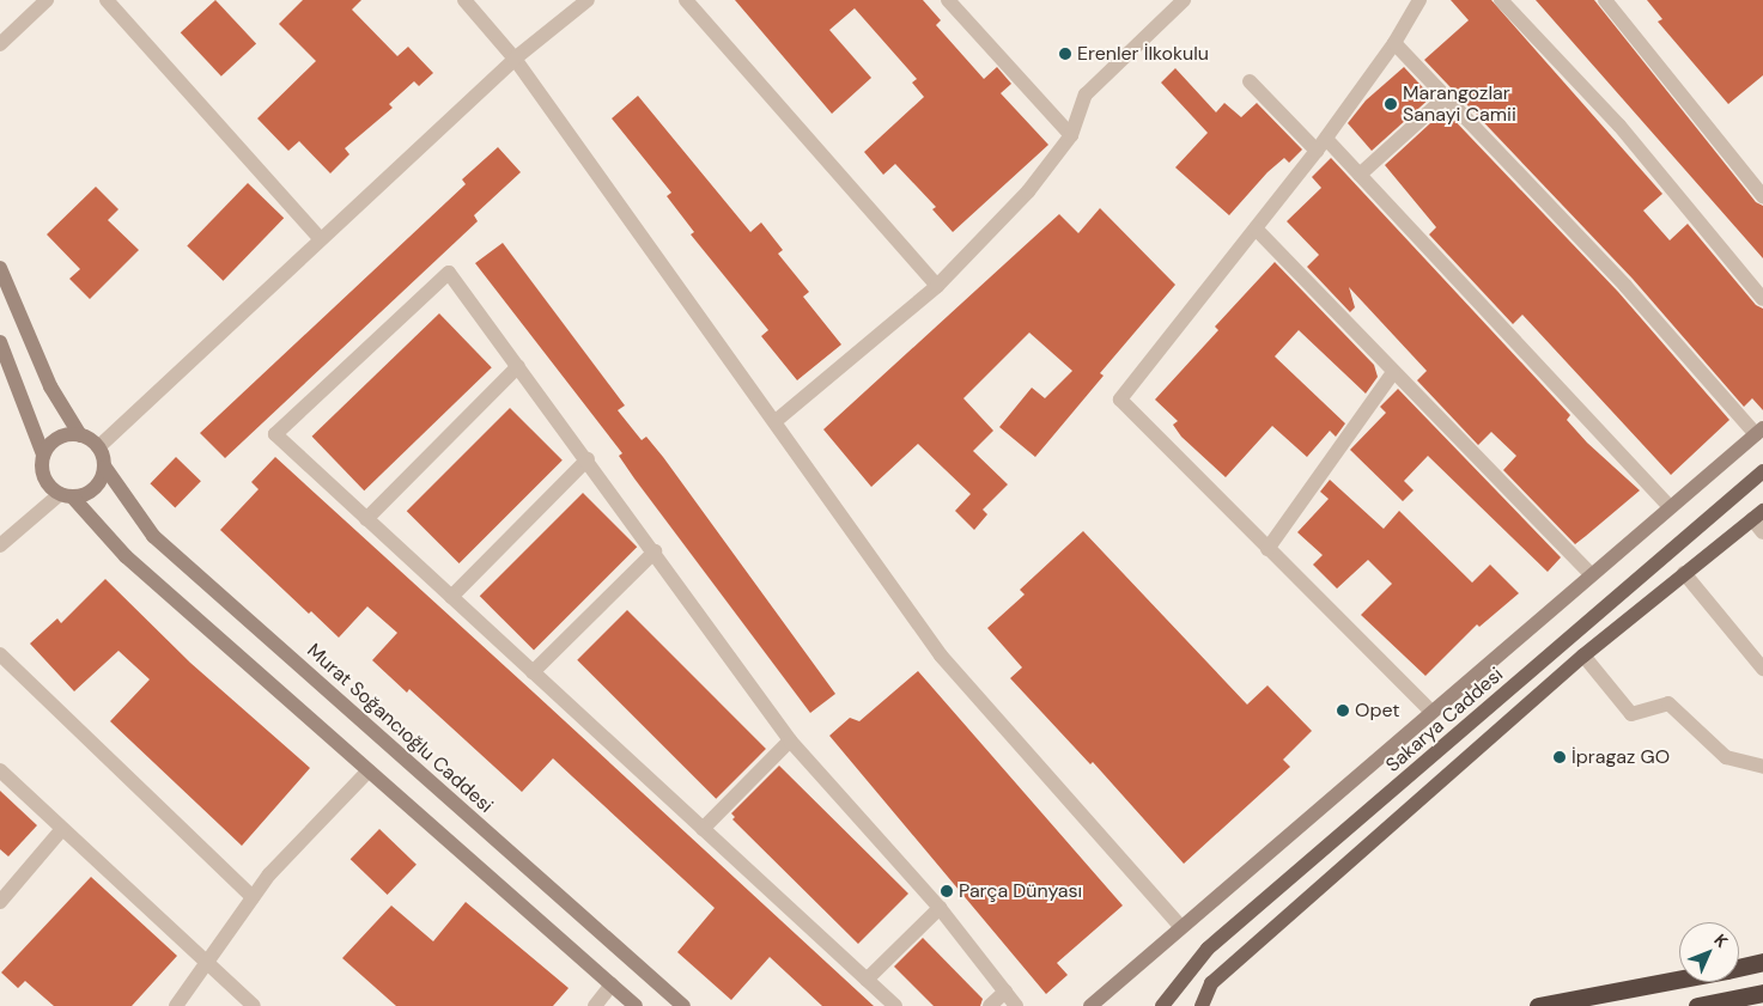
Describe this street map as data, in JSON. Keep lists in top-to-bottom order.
{
  "streets": {
    "main road": ["Sakarya Caddesi", "Murat Soğancıoğlu Caddesi"]
  },
  "places": [
    "Erenler İlkokulu",
    "Marangozlar Sanayi Camii",
    "Opet",
    "İpragaz GO",
    "Parça Dünyası"
  ],
  "north": "top right"
}
